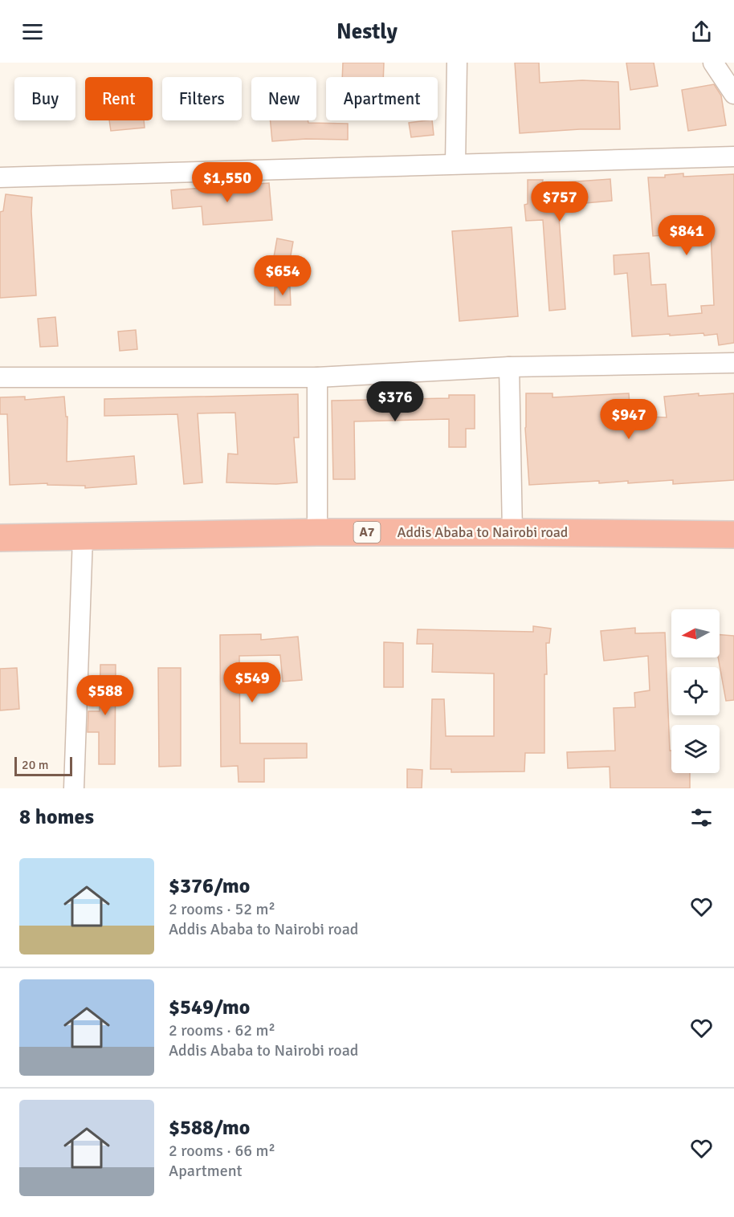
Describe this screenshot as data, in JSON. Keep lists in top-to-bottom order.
{
  "streets": {
    "highway": ["A7", "Addis Ababa to Nairobi road"]
  },
  "scale_bar": "20 m",
  "north": "left",
  "page": {
    "header": "Nestly",
    "chip": [
      "Buy",
      "Rent",
      "Filters",
      "New",
      "Apartment"
    ],
    "price": [
      "$1,550",
      "$757",
      "$841",
      "$654",
      "$376",
      "$947",
      "$549",
      "$588"
    ],
    "scale": "20 m",
    "heading": "8 homes",
    "list": [
      {
        "name": "$376/mo",
        "note": "2 rooms · 52 m² · Addis Ababa to Nairobi road"
      },
      {
        "name": "$549/mo",
        "note": "2 rooms · 62 m² · Addis Ababa to Nairobi road"
      },
      {
        "name": "$588/mo",
        "note": "2 rooms · 66 m² · Apartment"
      }
    ]
  }
}
